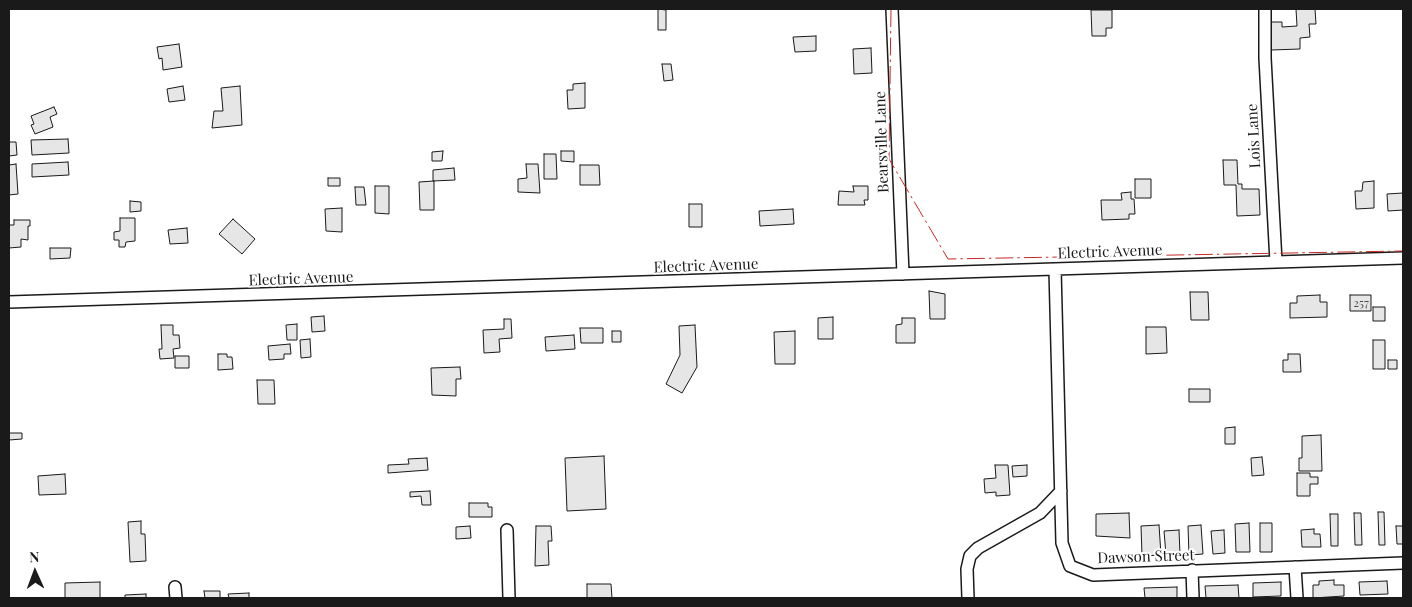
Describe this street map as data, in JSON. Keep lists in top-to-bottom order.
{
  "streets": {
    "street": [
      "Lois Lane",
      "Bearsville Lane",
      "Electric Avenue",
      "Dawson Street"
    ]
  },
  "crossings": [
    ["Lois Lane", "Electric Avenue"],
    ["Bearsville Lane", "Electric Avenue"],
    ["Electric Avenue", "Dawson Street"]
  ],
  "house_numbers": ["257"],
  "north": "top"
}
